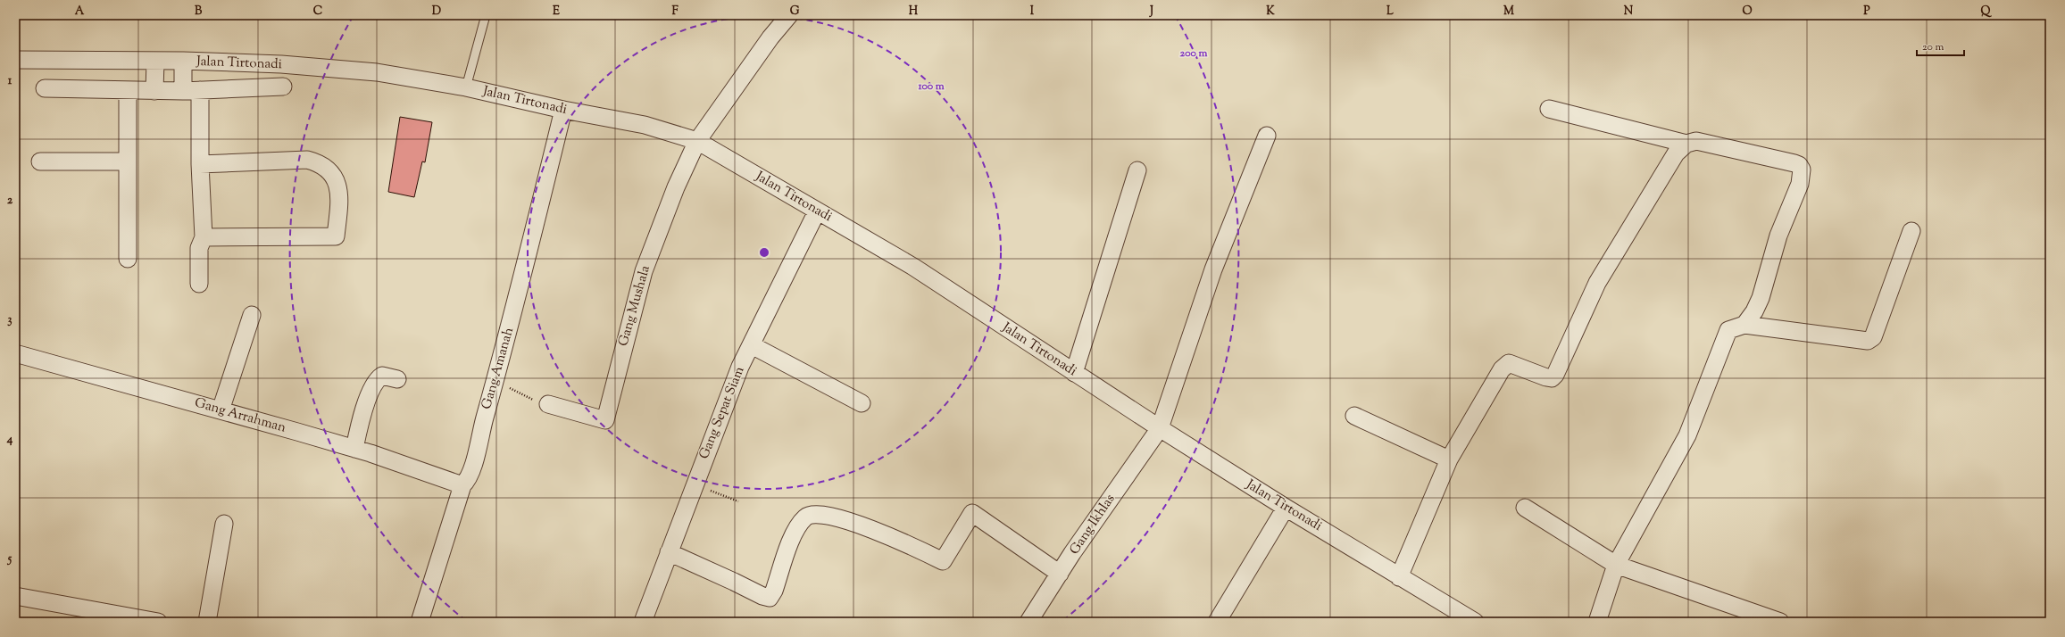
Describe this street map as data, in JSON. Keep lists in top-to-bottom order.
{
  "streets": {
    "street": [
      "Jalan Tirtonadi",
      "Gang Mushala",
      "Gang Amanah",
      "Gang Sepat Siam",
      "Gang Arrahman",
      "Gang Ikhlas"
    ]
  },
  "crossings": [
    ["Jalan Tirtonadi", "Gang Mushala"],
    ["Jalan Tirtonadi", "Gang Amanah"],
    ["Jalan Tirtonadi", "Gang Sepat Siam"],
    ["Jalan Tirtonadi", "Gang Ikhlas"],
    ["Gang Amanah", "Gang Arrahman"]
  ],
  "scale_bar": "20 m",
  "grid": {
    "columns": [
      "A",
      "B",
      "C",
      "D",
      "E",
      "F",
      "G",
      "H",
      "I",
      "J",
      "K",
      "L",
      "M",
      "N",
      "O",
      "P",
      "Q"
    ],
    "rows": [
      "1",
      "2",
      "3",
      "4",
      "5"
    ]
  },
  "rings": ["200 m", "100 m"]
}
